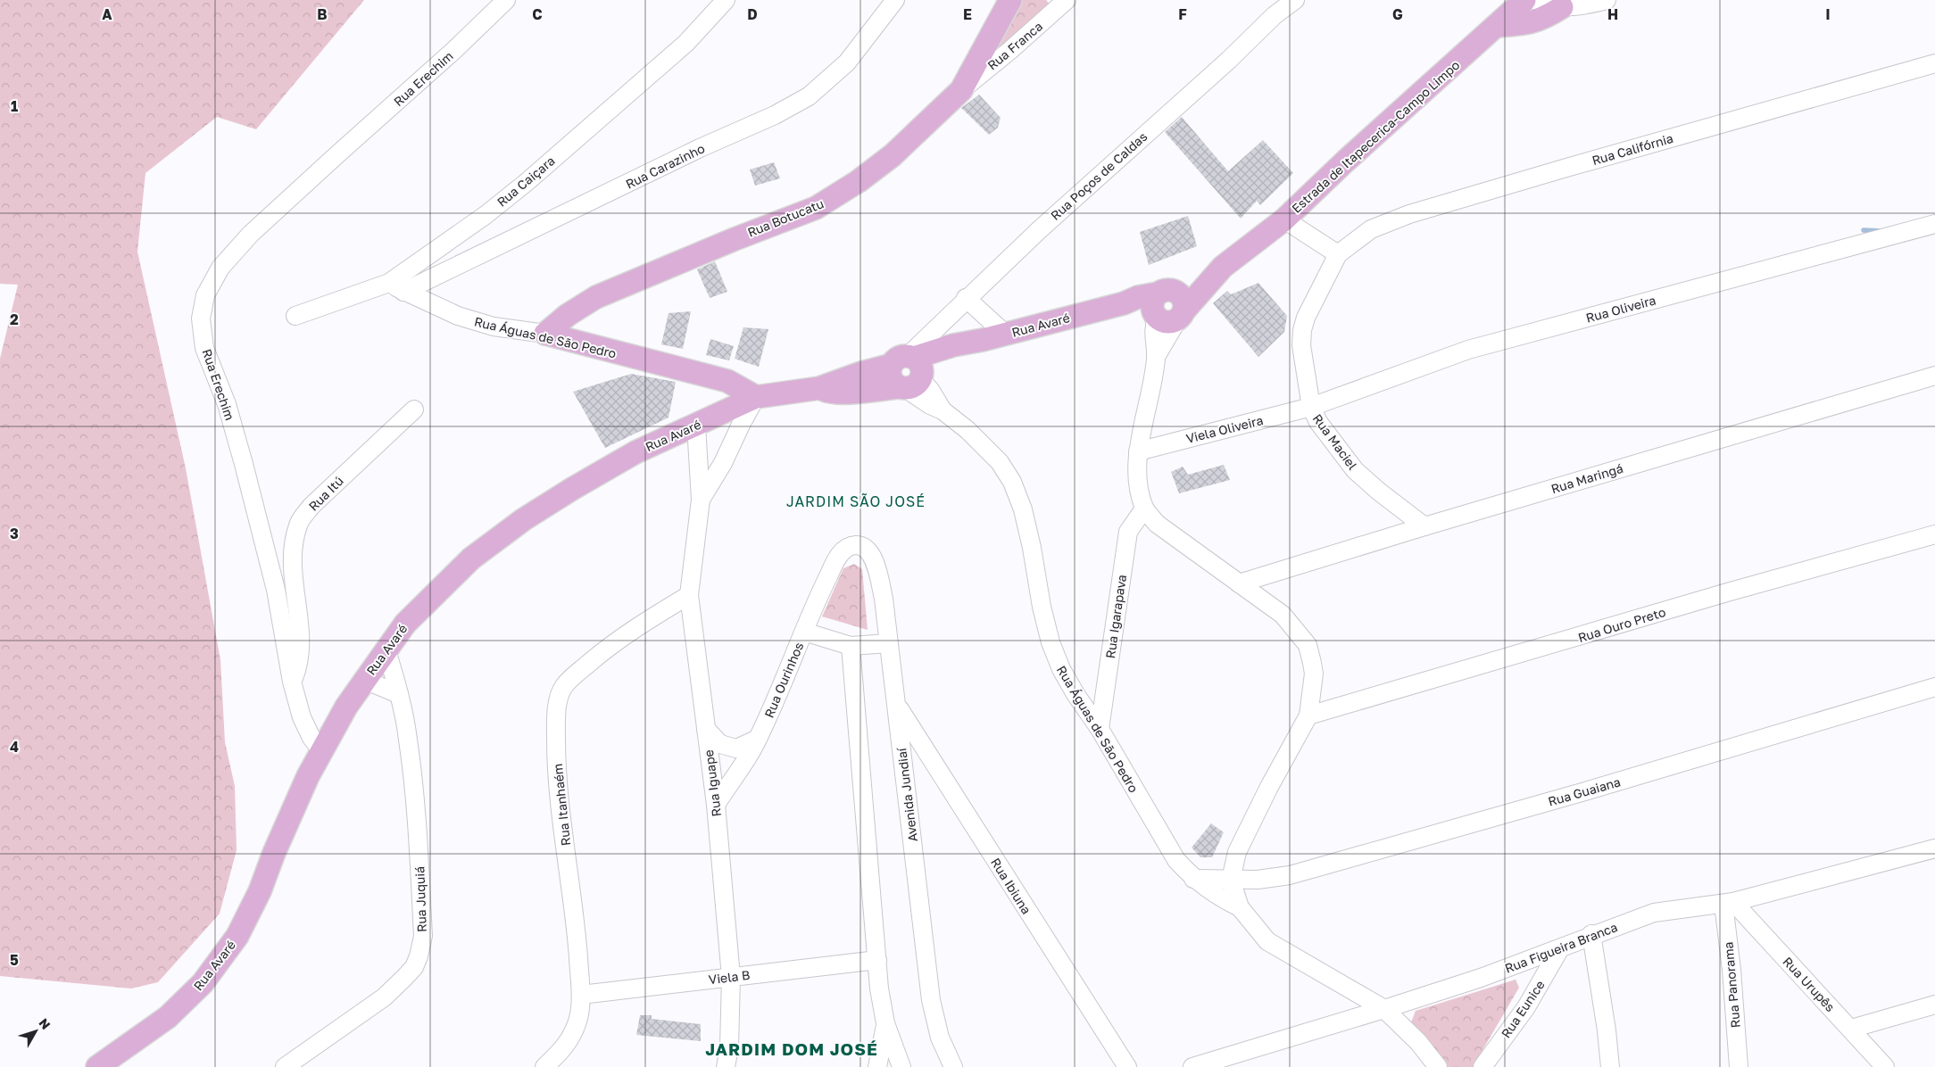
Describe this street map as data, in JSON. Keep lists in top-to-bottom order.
{
  "streets": {
    "main road": [
      "Estrada de Itapecerica-Campo Limpo",
      "Rua Botucatu",
      "Rua Avaré",
      "Rua Águas de São Pedro"
    ],
    "street": [
      "Rua Franca",
      "Rua Erechim",
      "Rua Califórnia",
      "Rua Carazinho",
      "Rua Poços de Caldas",
      "Rua Caiçara",
      "Rua Oliveira",
      "Viela Oliveira",
      "Rua Maciel",
      "Rua Maringá",
      "Rua Itú",
      "Rua Igarapava",
      "Rua Ouro Preto",
      "Rua Ourinhos",
      "Rua Iguape",
      "Rua Guaiana",
      "Avenida Jundiaí",
      "Rua Itanhaém",
      "Rua Ibiuna",
      "Rua Juquiá",
      "Rua Figueira Branca",
      "Viela B",
      "Rua Urupês",
      "Rua Panorama",
      "Rua Eunice"
    ]
  },
  "crossings": [
    ["Rua Franca", "Rua Botucatu"],
    ["Rua Erechim", "Rua Avaré"],
    ["Rua Erechim", "Rua Itú"],
    ["Estrada de Itapecerica-Campo Limpo", "Rua Avaré"],
    ["Estrada de Itapecerica-Campo Limpo", "Viela Oliveira"],
    ["Estrada de Itapecerica-Campo Limpo", "Rua Igarapava"],
    ["Rua Califórnia", "Rua Maciel"],
    ["Rua Carazinho", "Rua Caiçara"],
    ["Rua Carazinho", "Rua Águas de São Pedro"],
    ["Rua Poços de Caldas", "Rua Avaré"],
    ["Rua Poços de Caldas", "Rua Águas de São Pedro"],
    ["Rua Caiçara", "Rua Águas de São Pedro"],
    ["Rua Botucatu", "Rua Águas de São Pedro"],
    ["Rua Oliveira", "Viela Oliveira"],
    ["Rua Oliveira", "Rua Maciel"],
    ["Rua Avaré", "Rua Águas de São Pedro"],
    ["Rua Avaré", "Rua Iguape"],
    ["Rua Avaré", "Rua Juquiá"],
    ["Rua Águas de São Pedro", "Rua Igarapava"],
    ["Rua Águas de São Pedro", "Rua Iguape"],
    ["Viela Oliveira", "Rua Maciel"],
    ["Rua Maciel", "Rua Maringá"],
    ["Rua Ourinhos", "Rua Iguape"],
    ["Rua Ourinhos", "Avenida Jundiaí"],
    ["Rua Iguape", "Rua Itanhaém"],
    ["Rua Iguape", "Viela B"],
    ["Avenida Jundiaí", "Rua Ibiuna"],
    ["Rua Itanhaém", "Viela B"],
    ["Rua Figueira Branca", "Rua Urupês"],
    ["Rua Figueira Branca", "Rua Panorama"],
    ["Rua Figueira Branca", "Rua Eunice"],
    ["Rua Urupês", "Rua Panorama"]
  ],
  "districts": ["JARDIM SÃO JOSÉ", "JARDIM DOM JOSÉ"],
  "north": "top right",
  "grid": {
    "columns": [
      "A",
      "B",
      "C",
      "D",
      "E",
      "F",
      "G",
      "H",
      "I"
    ],
    "rows": [
      "1",
      "2",
      "3",
      "4",
      "5"
    ]
  }
}
